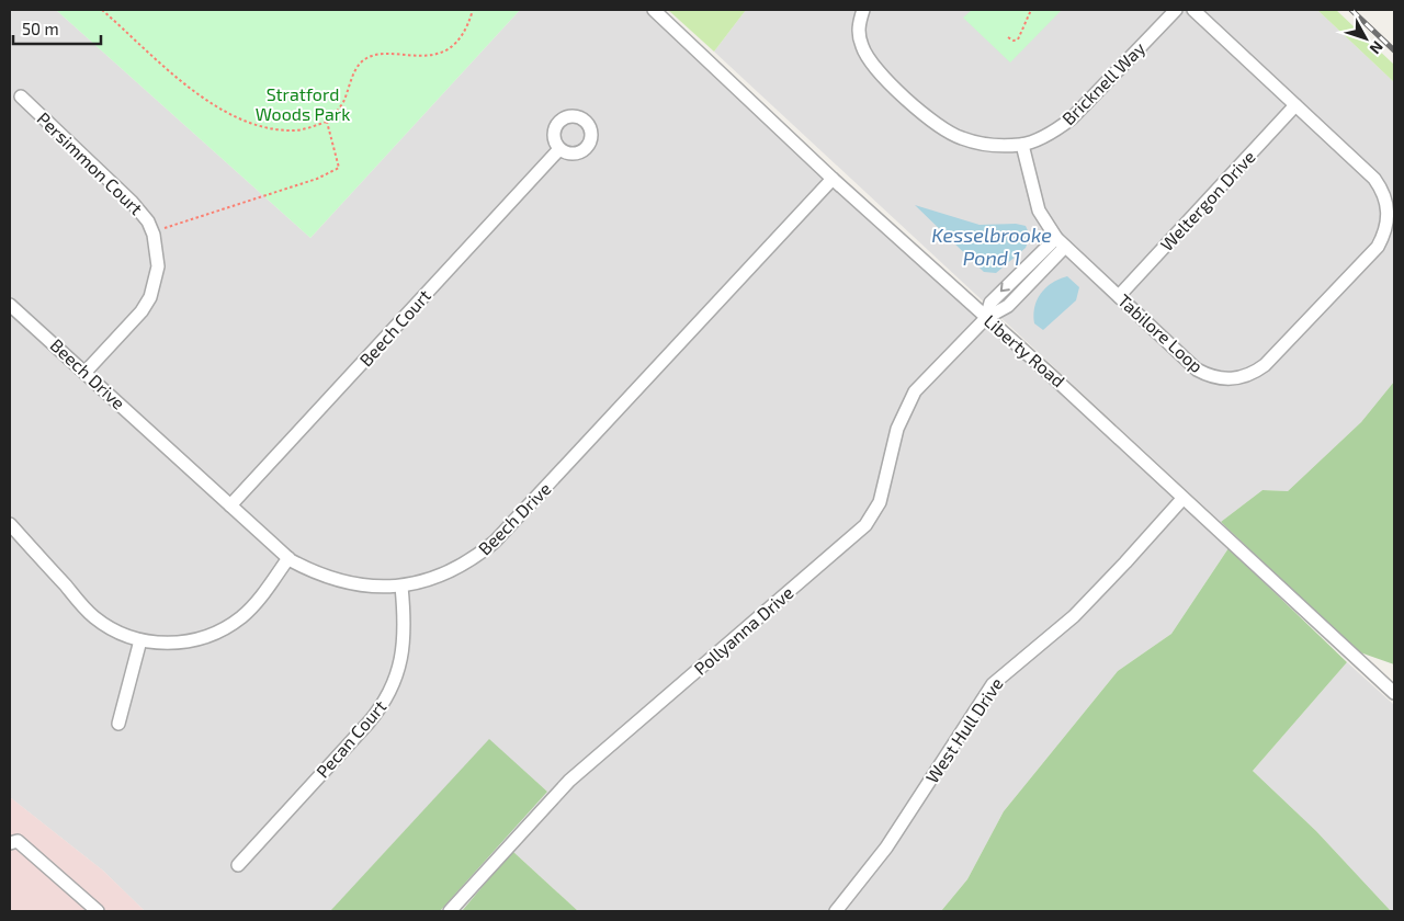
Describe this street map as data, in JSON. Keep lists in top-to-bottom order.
{
  "streets": {
    "street": [
      "Bricknell Way",
      "Persimmon Court",
      "Weltergon Drive",
      "Beech Court",
      "Tabilore Loop",
      "Liberty Road",
      "Beech Drive",
      "Pollyanna Drive",
      "West Hull Drive",
      "Pecan Court"
    ]
  },
  "crossings": [
    ["Bricknell Way", "Tabilore Loop"],
    ["Persimmon Court", "Beech Drive"],
    ["Weltergon Drive", "Tabilore Loop"],
    ["Beech Court", "Beech Drive"],
    ["Tabilore Loop", "Pollyanna Drive"],
    ["Liberty Road", "Beech Drive"],
    ["Liberty Road", "Pollyanna Drive"],
    ["Liberty Road", "West Hull Drive"],
    ["Beech Drive", "Pecan Court"]
  ],
  "water": ["Kesselbrooke Pond 1"],
  "parks": ["Stratford Woods Park"],
  "scale_bar": "50 m",
  "north": "bottom right"
}
